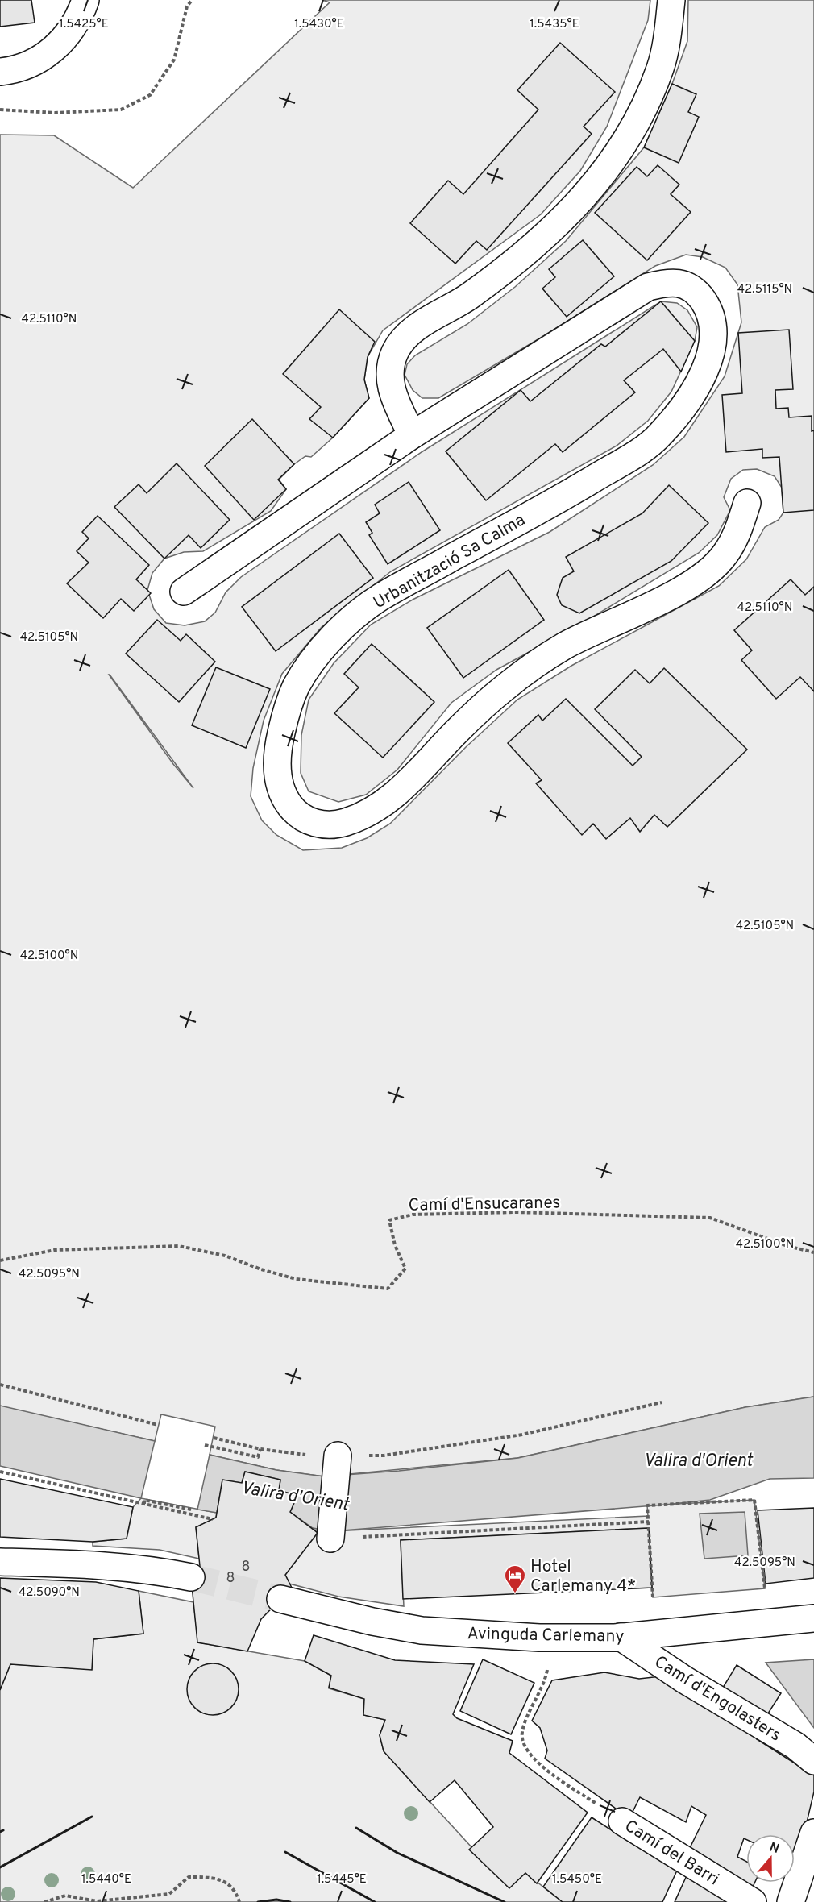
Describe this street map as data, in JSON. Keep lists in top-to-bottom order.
{
  "streets": {
    "street": [
      "Urbanització Sa Calma",
      "Avinguda Carlemany",
      "Camí d'Engolasters",
      "Camí del Barri"
    ],
    "path": ["Camí d'Ensucaranes"]
  },
  "crossings": [
    ["Avinguda Carlemany", "Camí d'Engolasters"],
    ["Avinguda Carlemany", "Camí del Barri"]
  ],
  "water": ["Valira d'Orient"],
  "places": {
    "hotel": ["Hotel Carlemany 4*"]
  },
  "house_numbers": ["8", "8"],
  "north": "top",
  "coordinates": [
    "1.5425°E",
    "1.5435°E",
    "1.5430°E",
    "42.5115°N",
    "42.5110°N",
    "42.5105°N",
    "42.5100°N",
    "42.5095°N",
    "42.5090°N",
    "1.5440°E",
    "1.5445°E",
    "1.5450°E"
  ]
}
